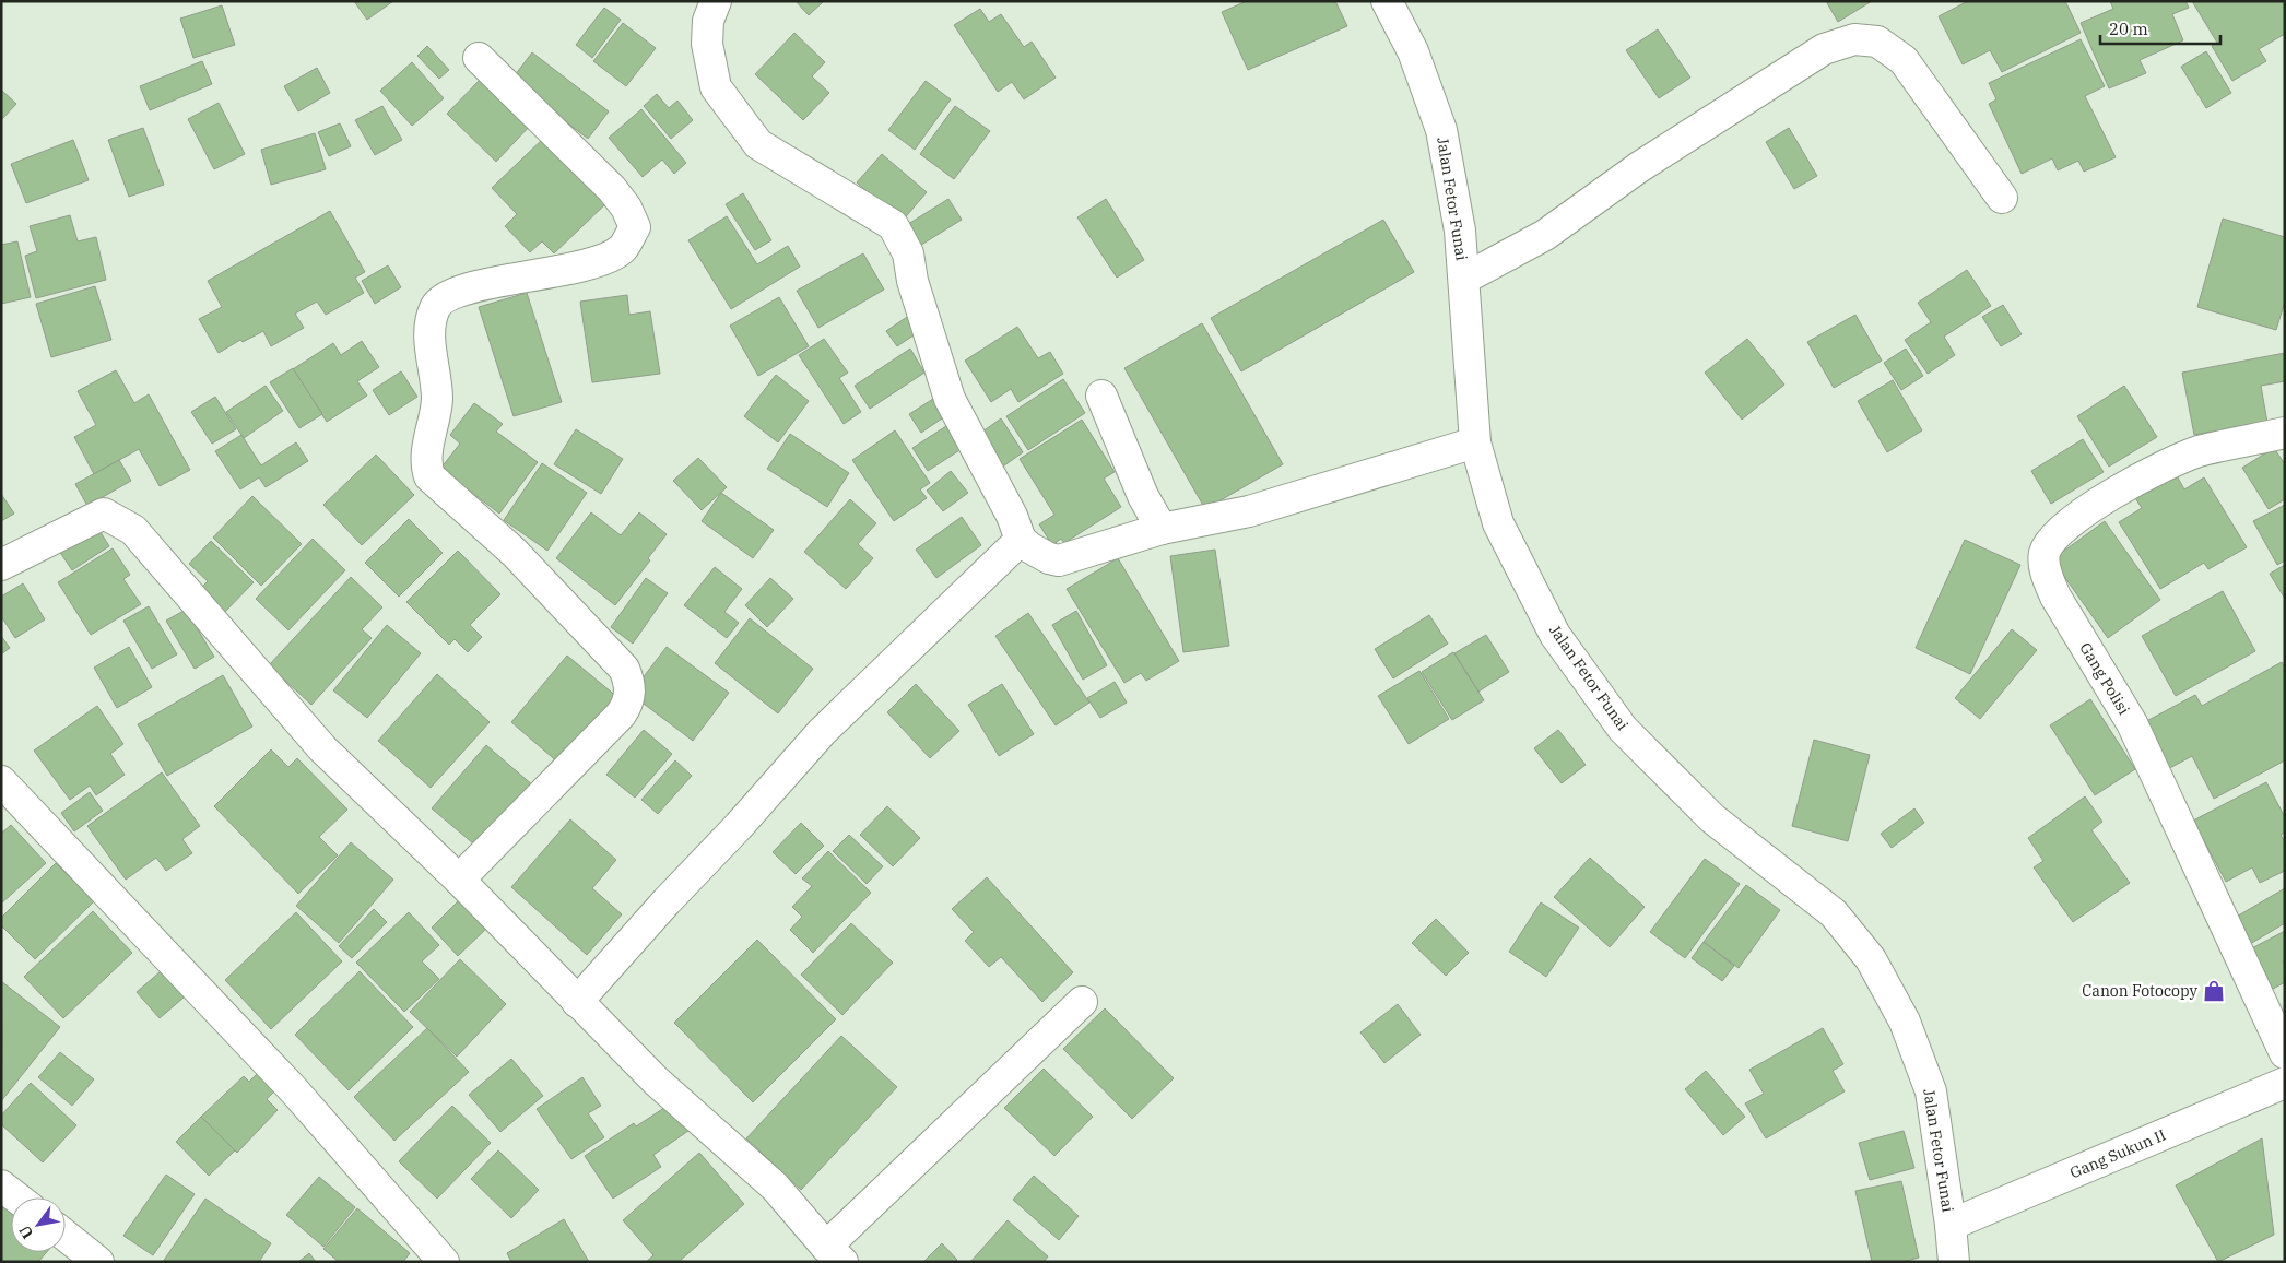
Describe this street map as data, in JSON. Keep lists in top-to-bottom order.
{
  "streets": {
    "street": ["Jalan Fetor Funai", "Gang Polisi", "Gang Sukun II"]
  },
  "crossings": [
    ["Jalan Fetor Funai", "Gang Sukun II"]
  ],
  "places": {
    "shop": ["Canon Fotocopy"]
  },
  "scale_bar": "20 m",
  "north": "bottom left"
}
